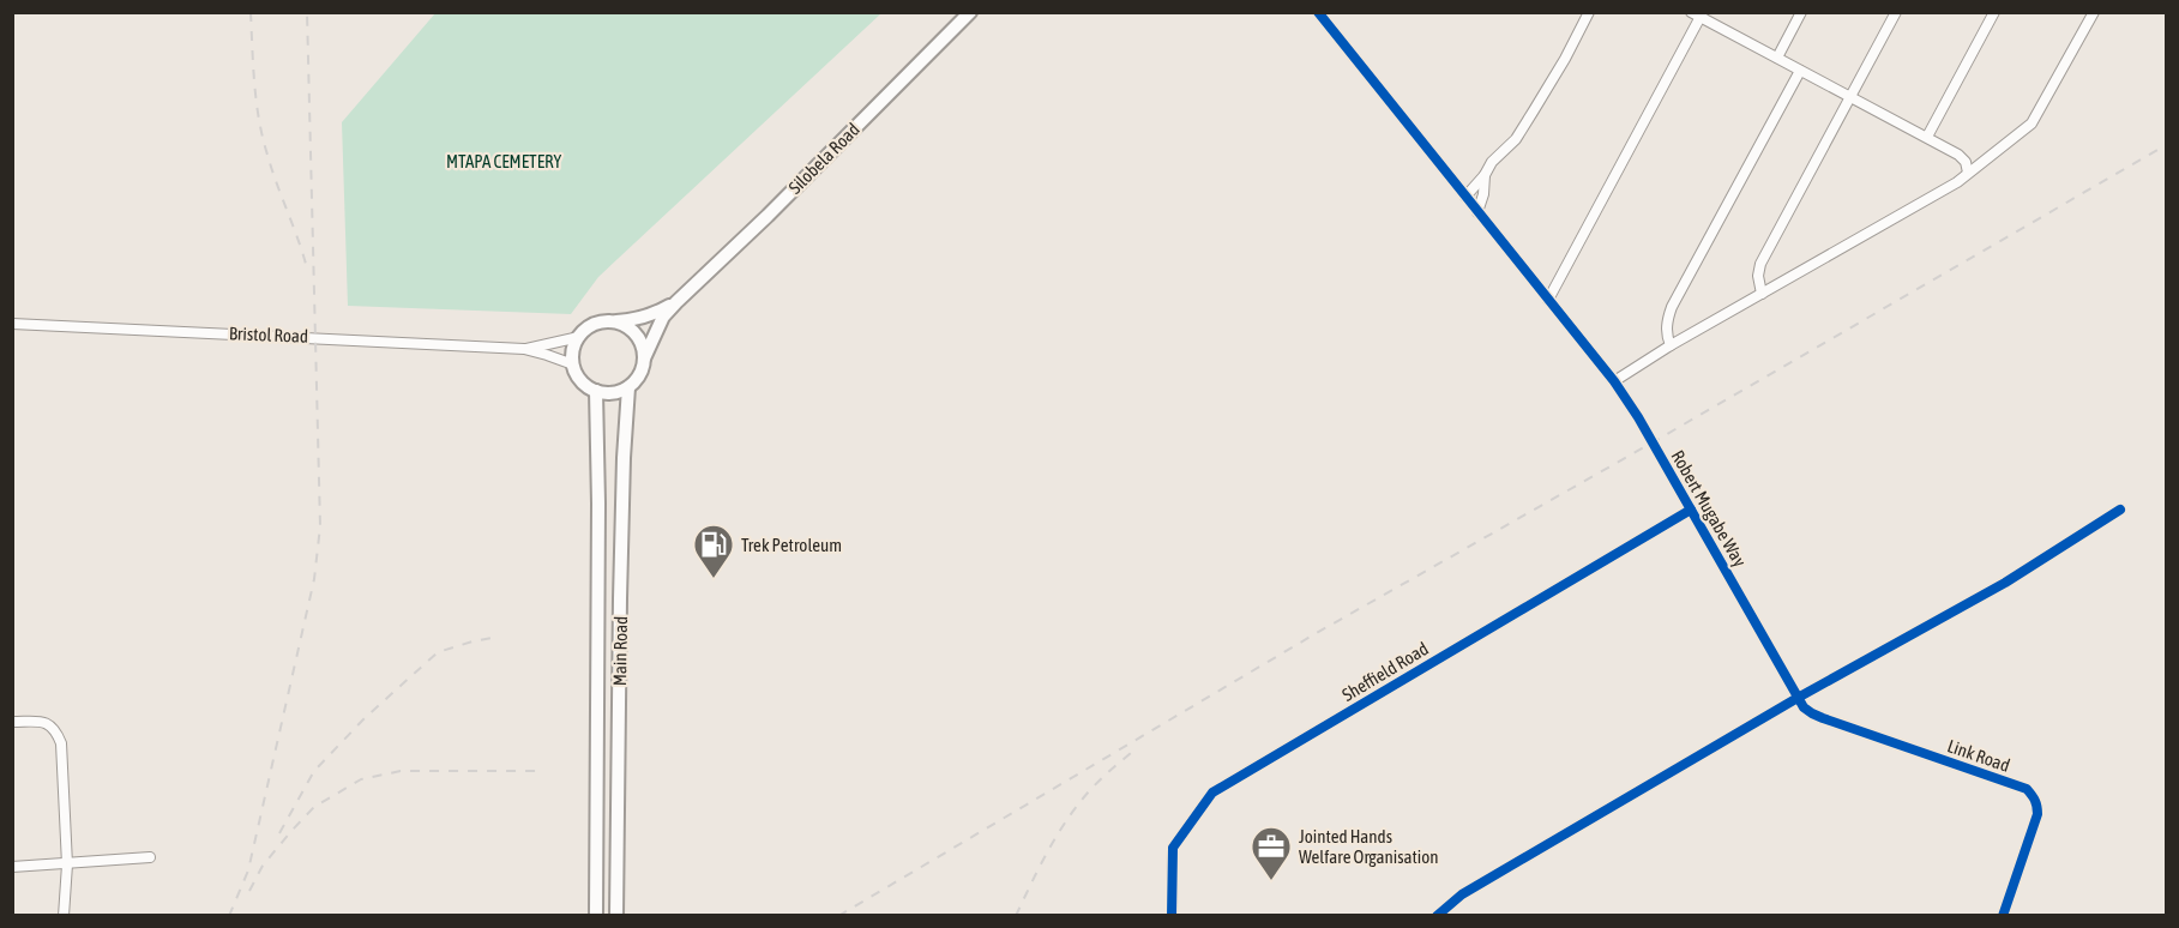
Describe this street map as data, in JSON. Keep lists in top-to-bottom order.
{
  "streets": {
    "main road": ["Silobela Road", "Main Road"],
    "street": [
      "Bristol Road",
      "Robert Mugabe Way",
      "Sheffield Road",
      "Link Road"
    ]
  },
  "crossings": [
    ["Silobela Road", "Bristol Road"],
    ["Silobela Road", "Main Road"],
    ["Bristol Road", "Main Road"],
    ["Robert Mugabe Way", "Sheffield Road"],
    ["Robert Mugabe Way", "Link Road"]
  ],
  "parks": ["MTAPA CEMETERY"],
  "places": {
    "fuel station": ["Trek Petroleum"],
    "office": ["Jointed Hands Welfare Organisation"]
  }
}
